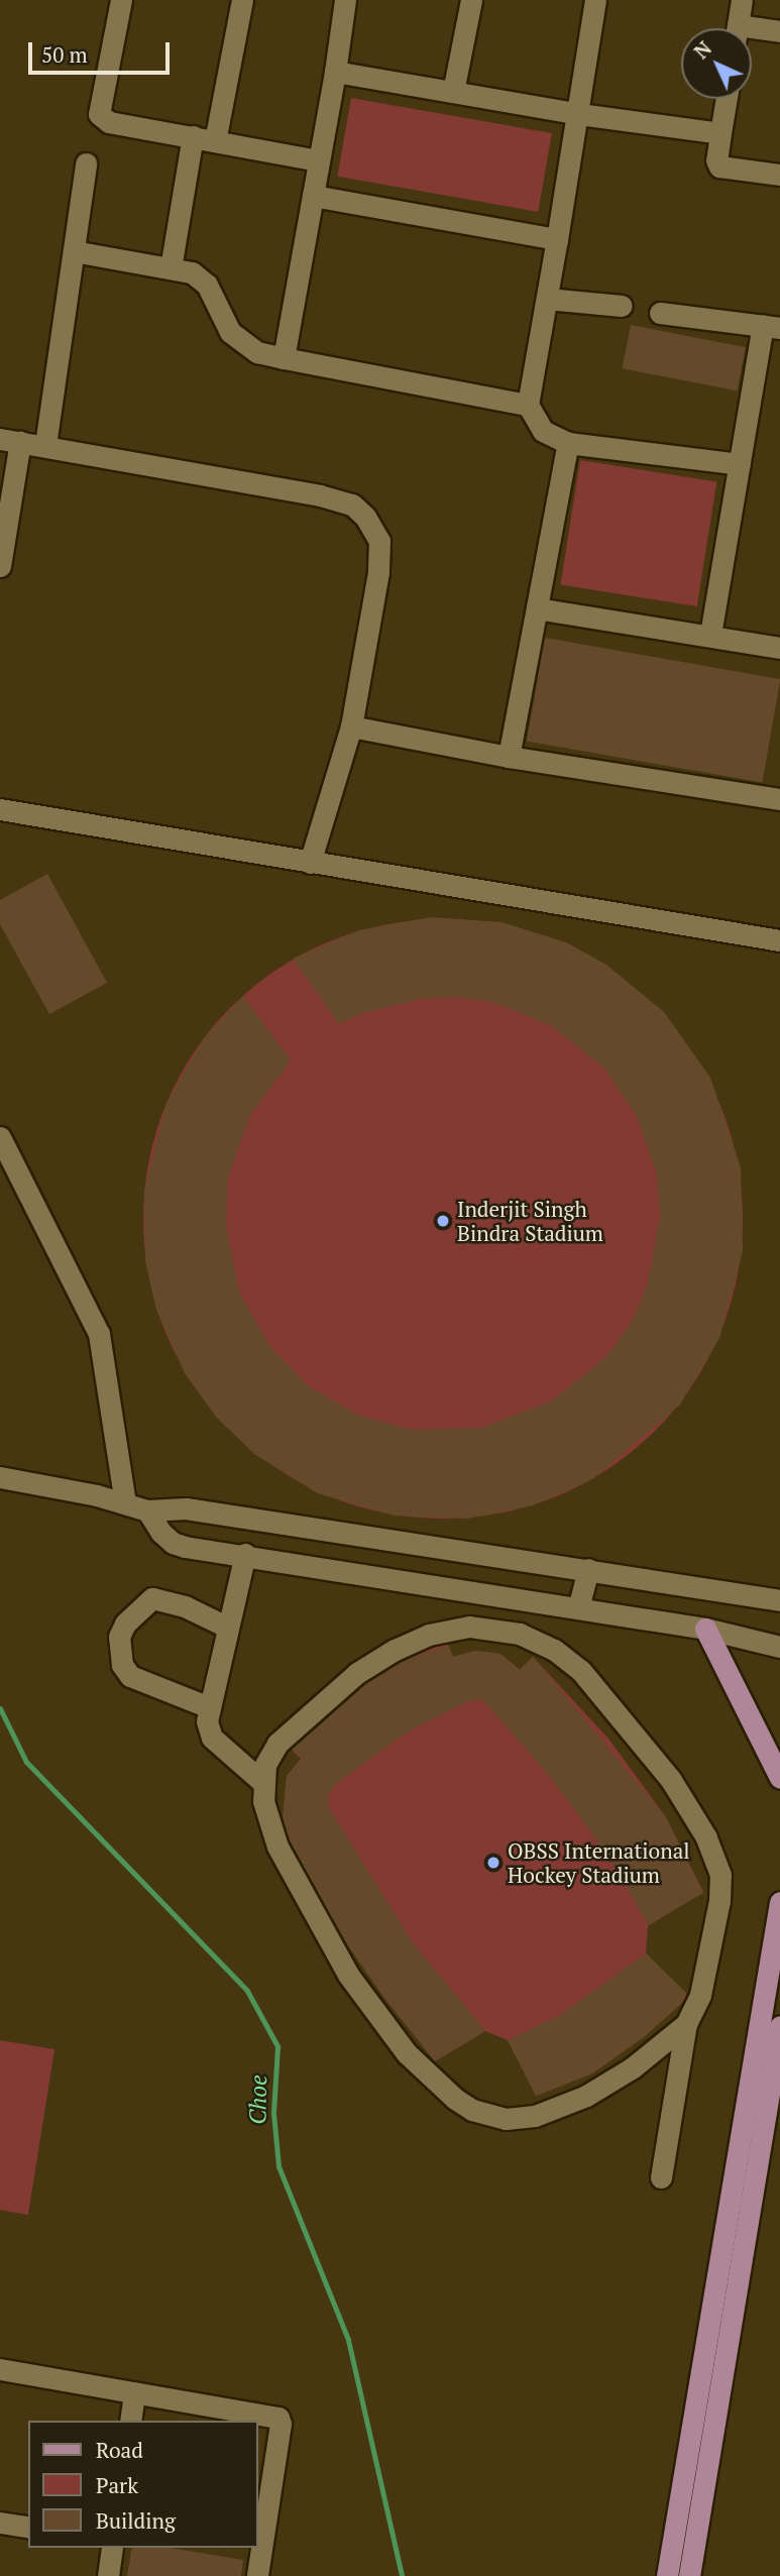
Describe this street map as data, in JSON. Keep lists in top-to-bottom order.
{
  "water": ["Choe"],
  "places": ["Inderjit Singh Bindra Stadium", "OBSS International Hockey Stadium"],
  "legend": ["Road", "Park", "Building"],
  "scale_bar": "50 m",
  "north": "top left"
}
